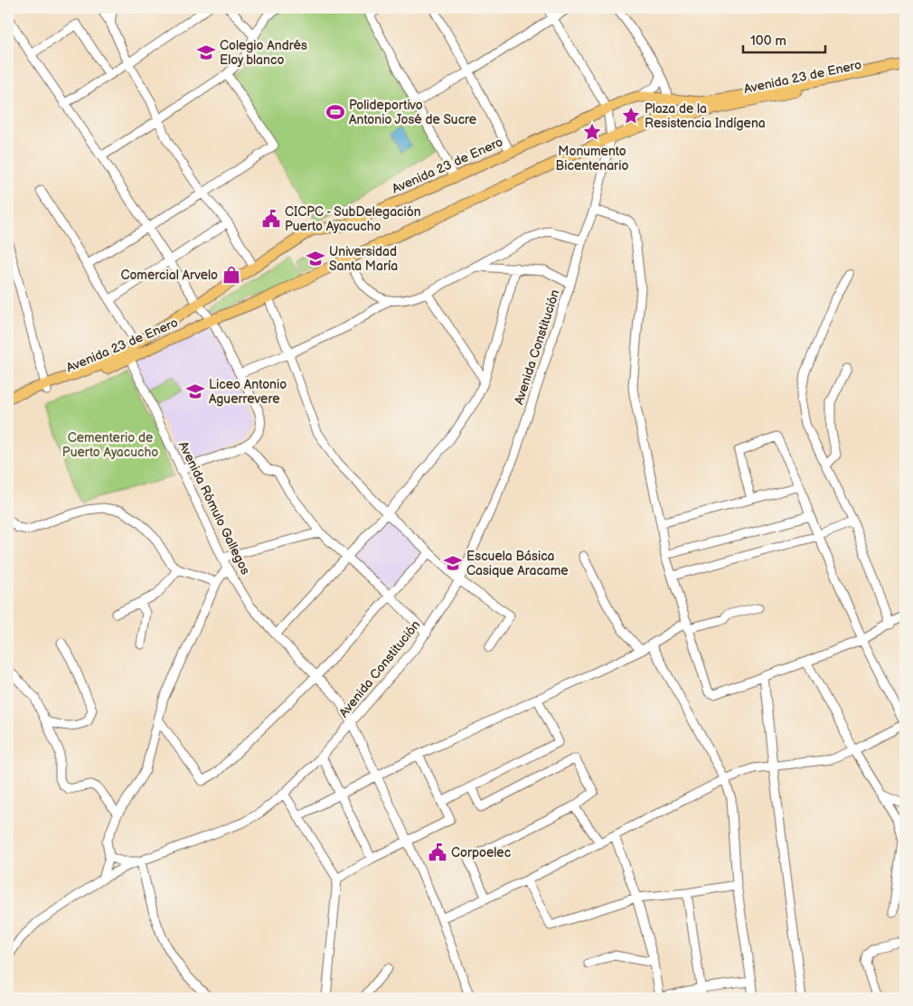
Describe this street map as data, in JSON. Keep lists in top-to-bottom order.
{
  "streets": {
    "main road": ["Avenida 23 de Enero"],
    "street": ["Avenida Constitución", "Avenida Rómulo Gallegos"]
  },
  "crossings": [
    ["Avenida 23 de Enero", "Avenida Constitución"],
    ["Avenida 23 de Enero", "Avenida Rómulo Gallegos"],
    ["Avenida Constitución", "Avenida Rómulo Gallegos"]
  ],
  "parks": ["Cementerio de Puerto Ayacucho"],
  "places": {
    "school or university": [
      "Colegio Andrés Eloy blanco",
      "Universidad Santa María",
      "Liceo Antonio Aguerrevere",
      "Escuela Básica Casique Aracame"
    ],
    "sports": ["Polideportivo Antonio José de Sucre"],
    "place": ["Plaza de la Resistencia Indígena", "Monumento Bicentenario"],
    "public building": ["CICPC - SubDelegación Puerto Ayacucho", "Corpoelec"],
    "shop": ["Comercial Arvelo"]
  },
  "scale_bar": "100 m"
}
